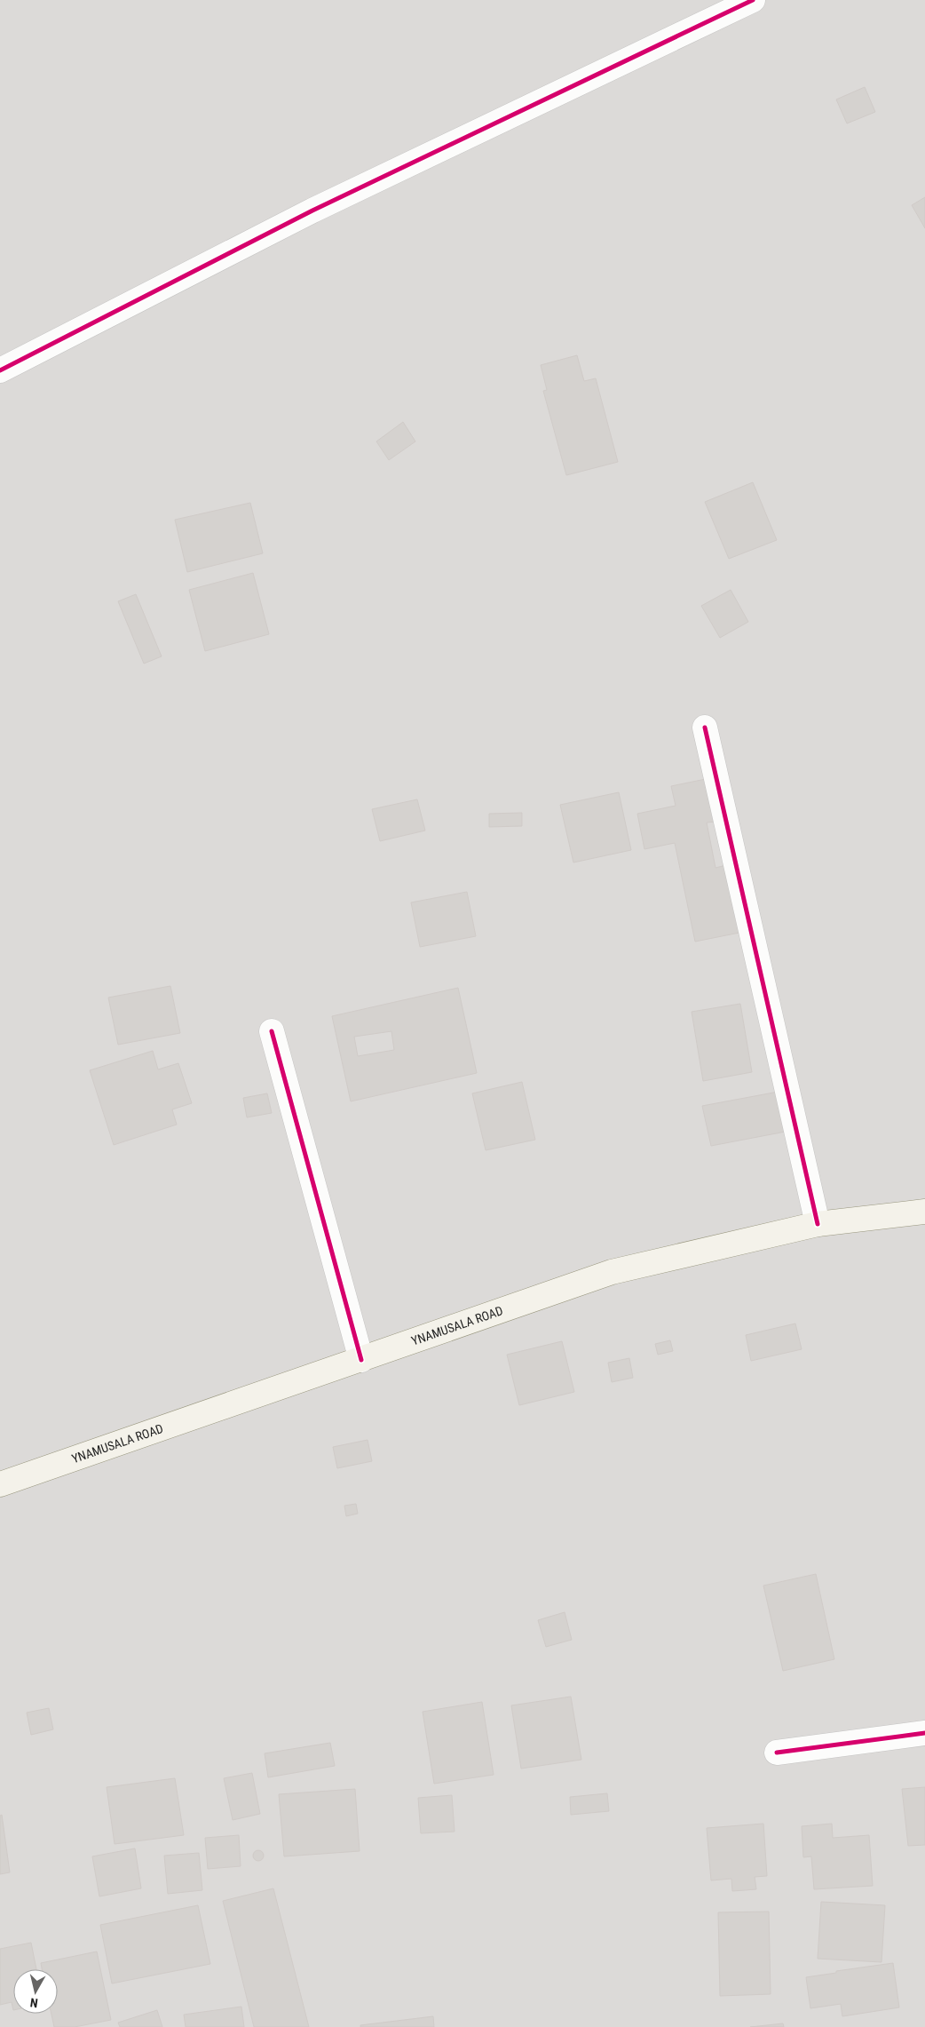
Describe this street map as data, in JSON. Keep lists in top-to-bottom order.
{
  "streets": {
    "main road": ["YNAMUSALA ROAD"]
  },
  "north": "bottom"
}
